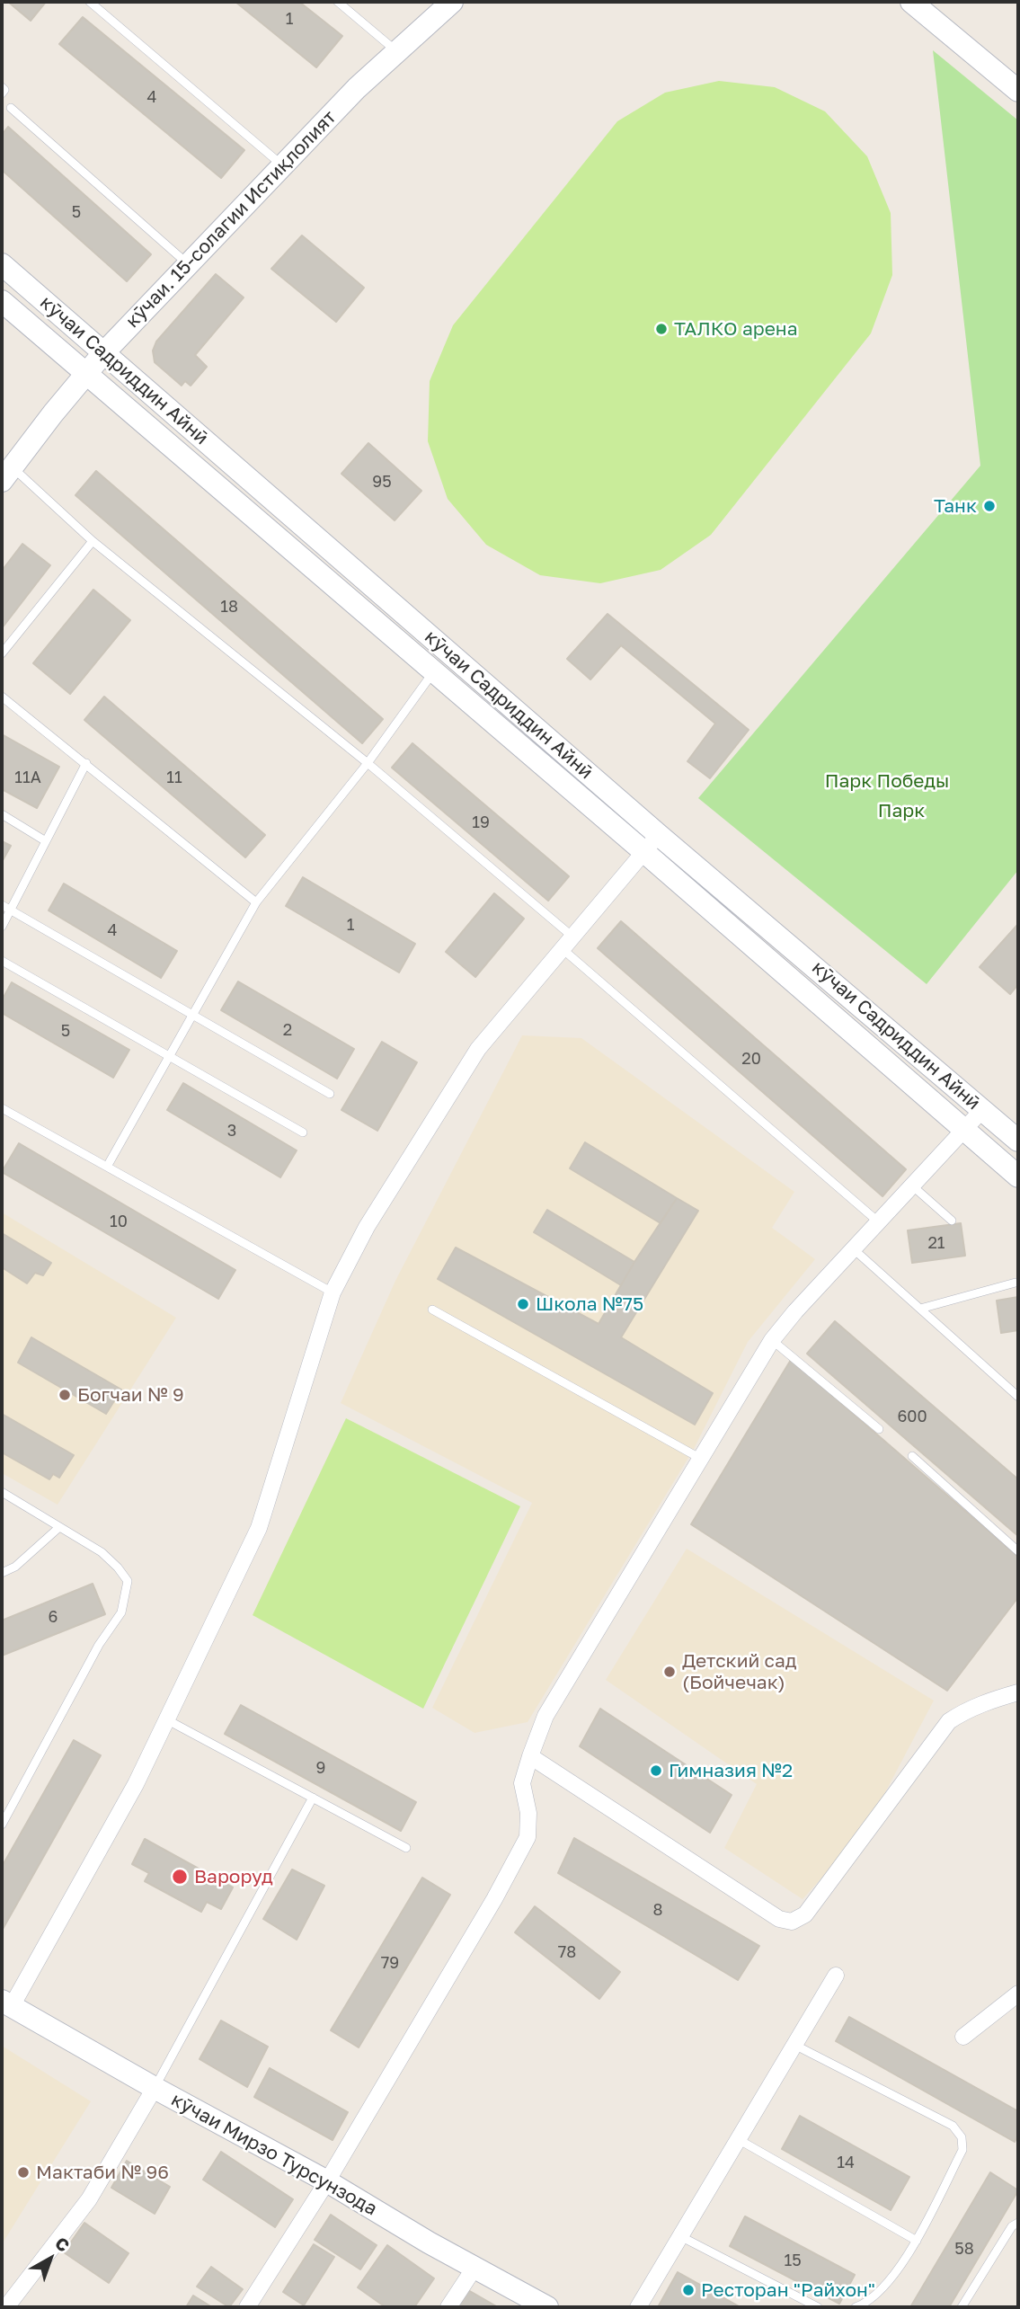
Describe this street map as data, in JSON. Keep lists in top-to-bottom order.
{
  "streets": {
    "street": ["кӯчаи. 15-солагии Истиқлолият", "кӯчаи Садриддин Айнӣ", "кӯчаи Мирзо Турсунзода"]
  },
  "crossings": [
    ["кӯчаи. 15-солагии Истиқлолият", "кӯчаи Садриддин Айнӣ"]
  ],
  "parks": ["Парк Победы", "Парк"],
  "places": [
    "ТАЛКО арена",
    "Танк",
    "Школа №75",
    "Богчаи № 9",
    "Детский сад (Бойчечак)",
    "Гимназия №2",
    "Вароруд",
    "Мактаби № 96",
    "Ресторан \"Райхон\""
  ],
  "house_numbers": [
    "1",
    "4",
    "5",
    "95",
    "18",
    "11А",
    "11",
    "19",
    "1",
    "4",
    "2",
    "5",
    "20",
    "3",
    "10",
    "21",
    "600",
    "6",
    "9",
    "8",
    "78",
    "79",
    "14",
    "58",
    "15"
  ],
  "north": "top right"
}
